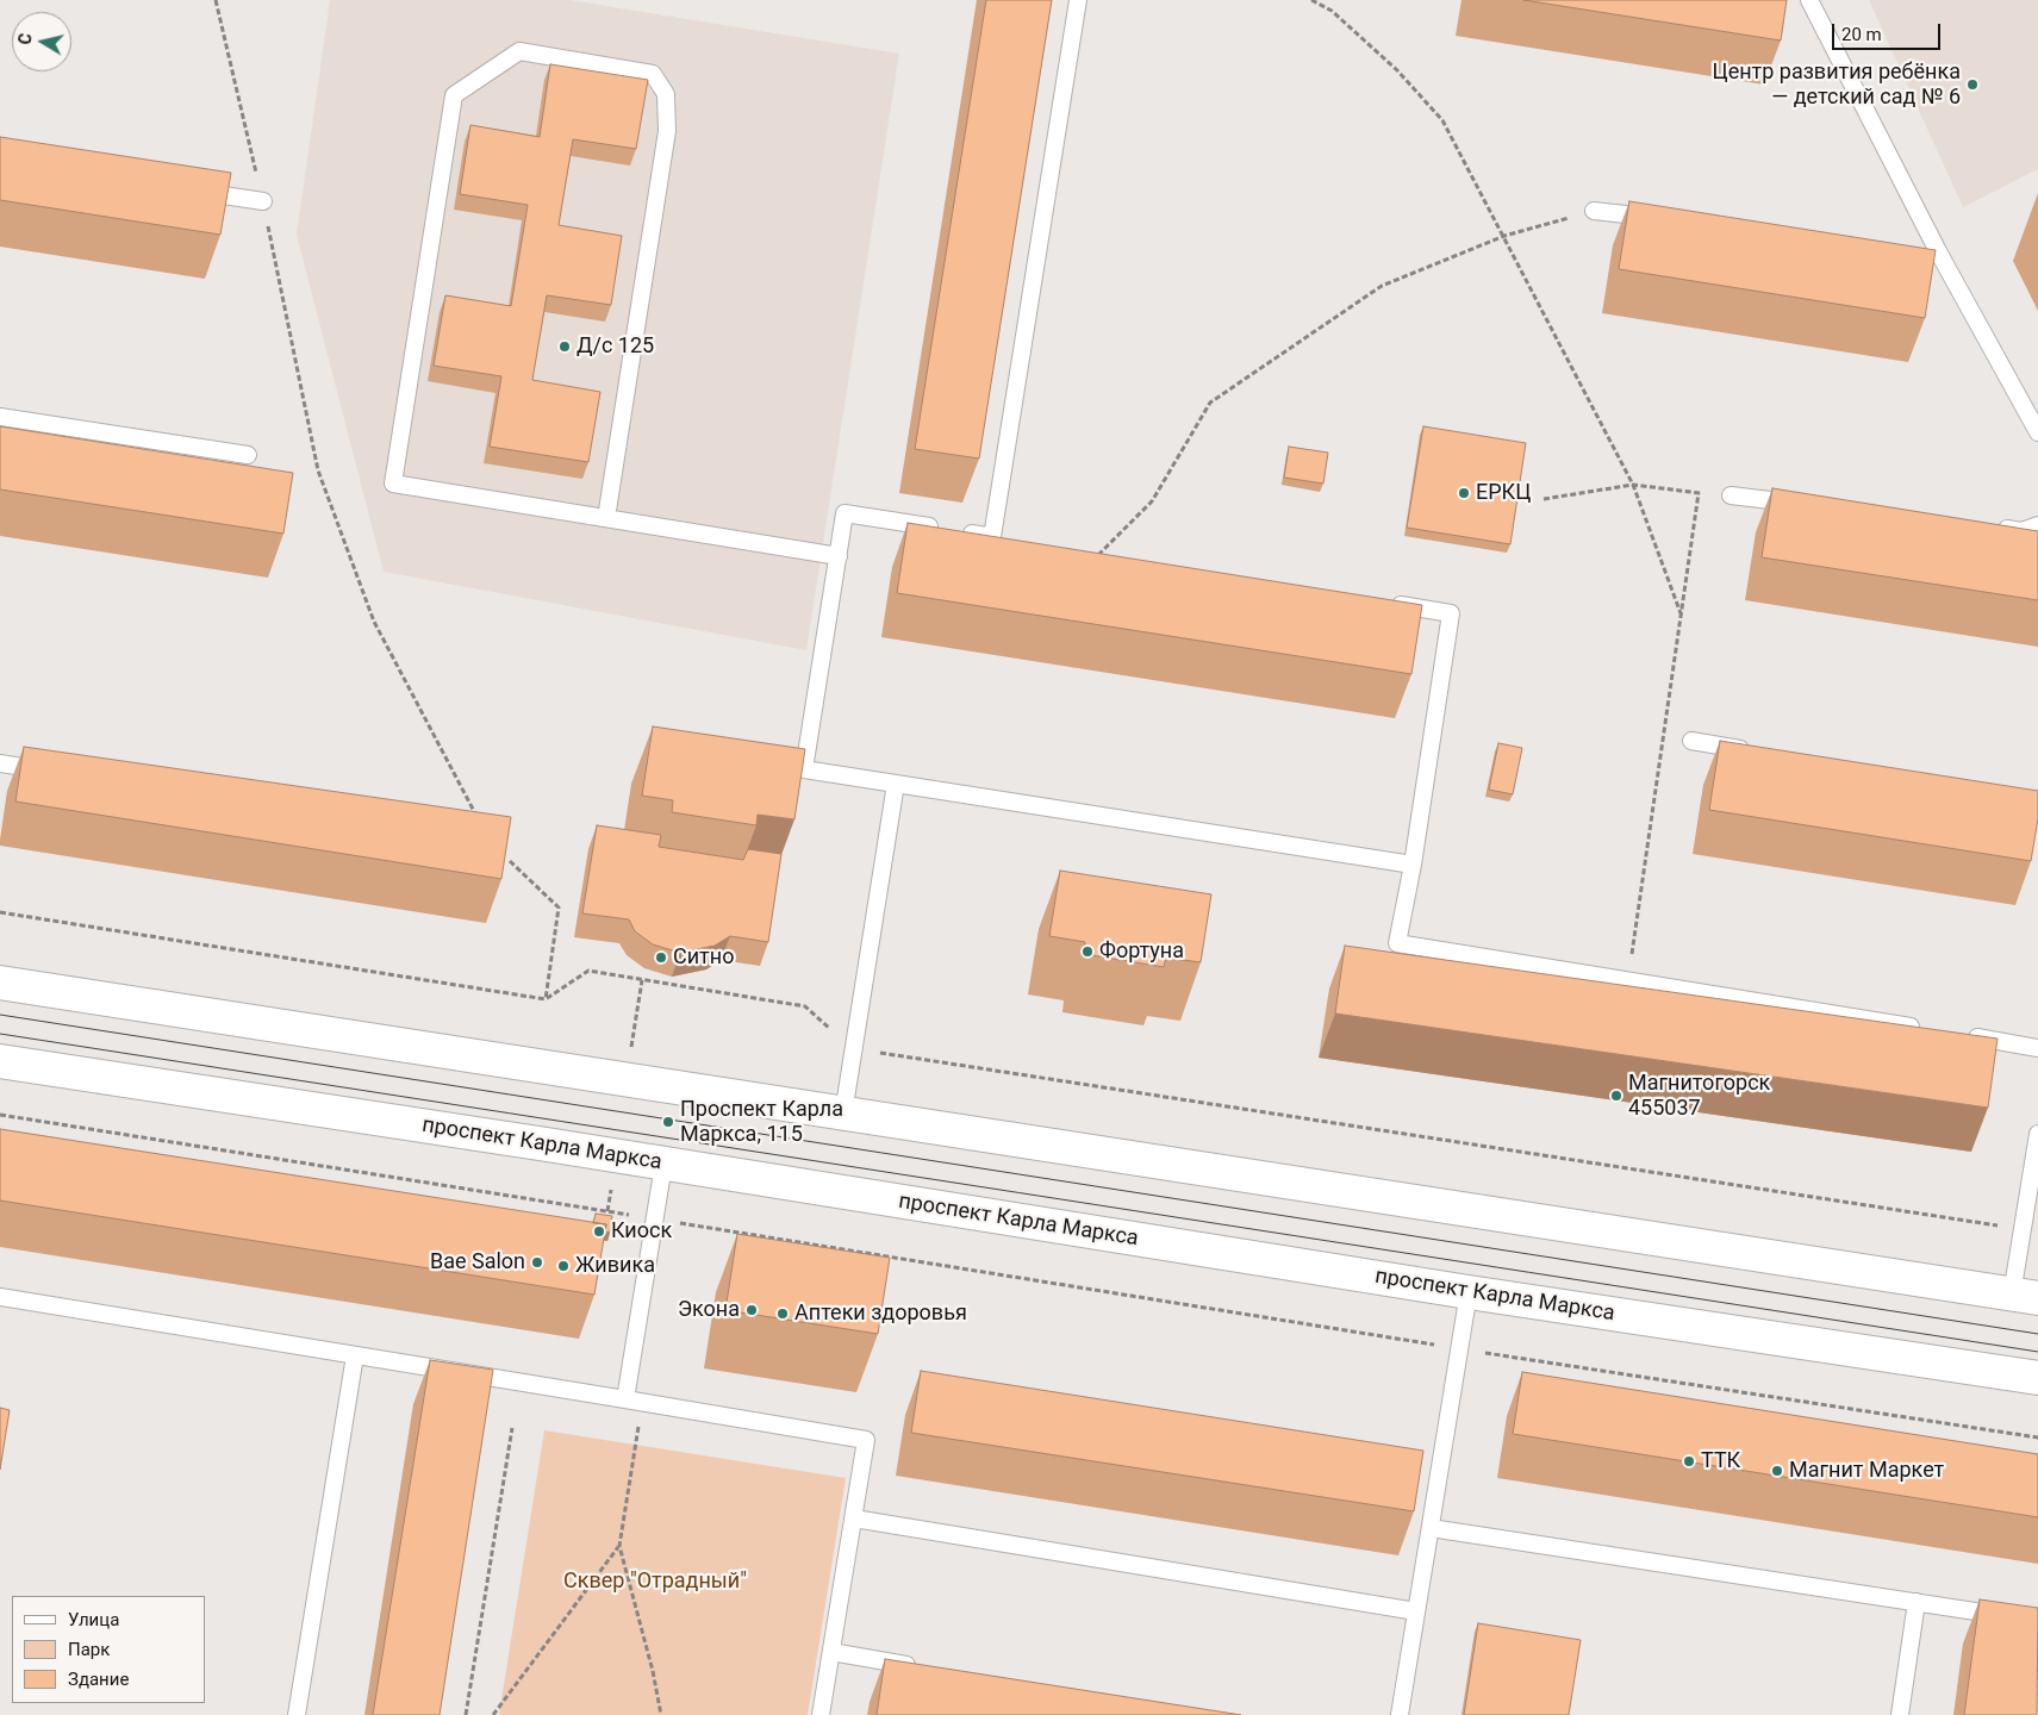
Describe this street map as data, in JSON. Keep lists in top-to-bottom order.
{
  "streets": {
    "main road": ["проспект Карла Маркса"]
  },
  "parks": ["Сквер \"Отрадный\""],
  "places": [
    "Центр развития ребёнка — детский сад № 6",
    "Д/с 125",
    "ЕРКЦ",
    "Фортуна",
    "Ситно",
    "Магнитогорск 455037",
    "Проспект Карла Маркса, 115",
    "Киоск",
    "Bae Salon",
    "Живика",
    "Экона",
    "Аптеки здоровья",
    "ТТК",
    "Магнит Маркет"
  ],
  "legend": ["Улица", "Парк", "Здание"],
  "scale_bar": "20 m",
  "north": "left"
}
